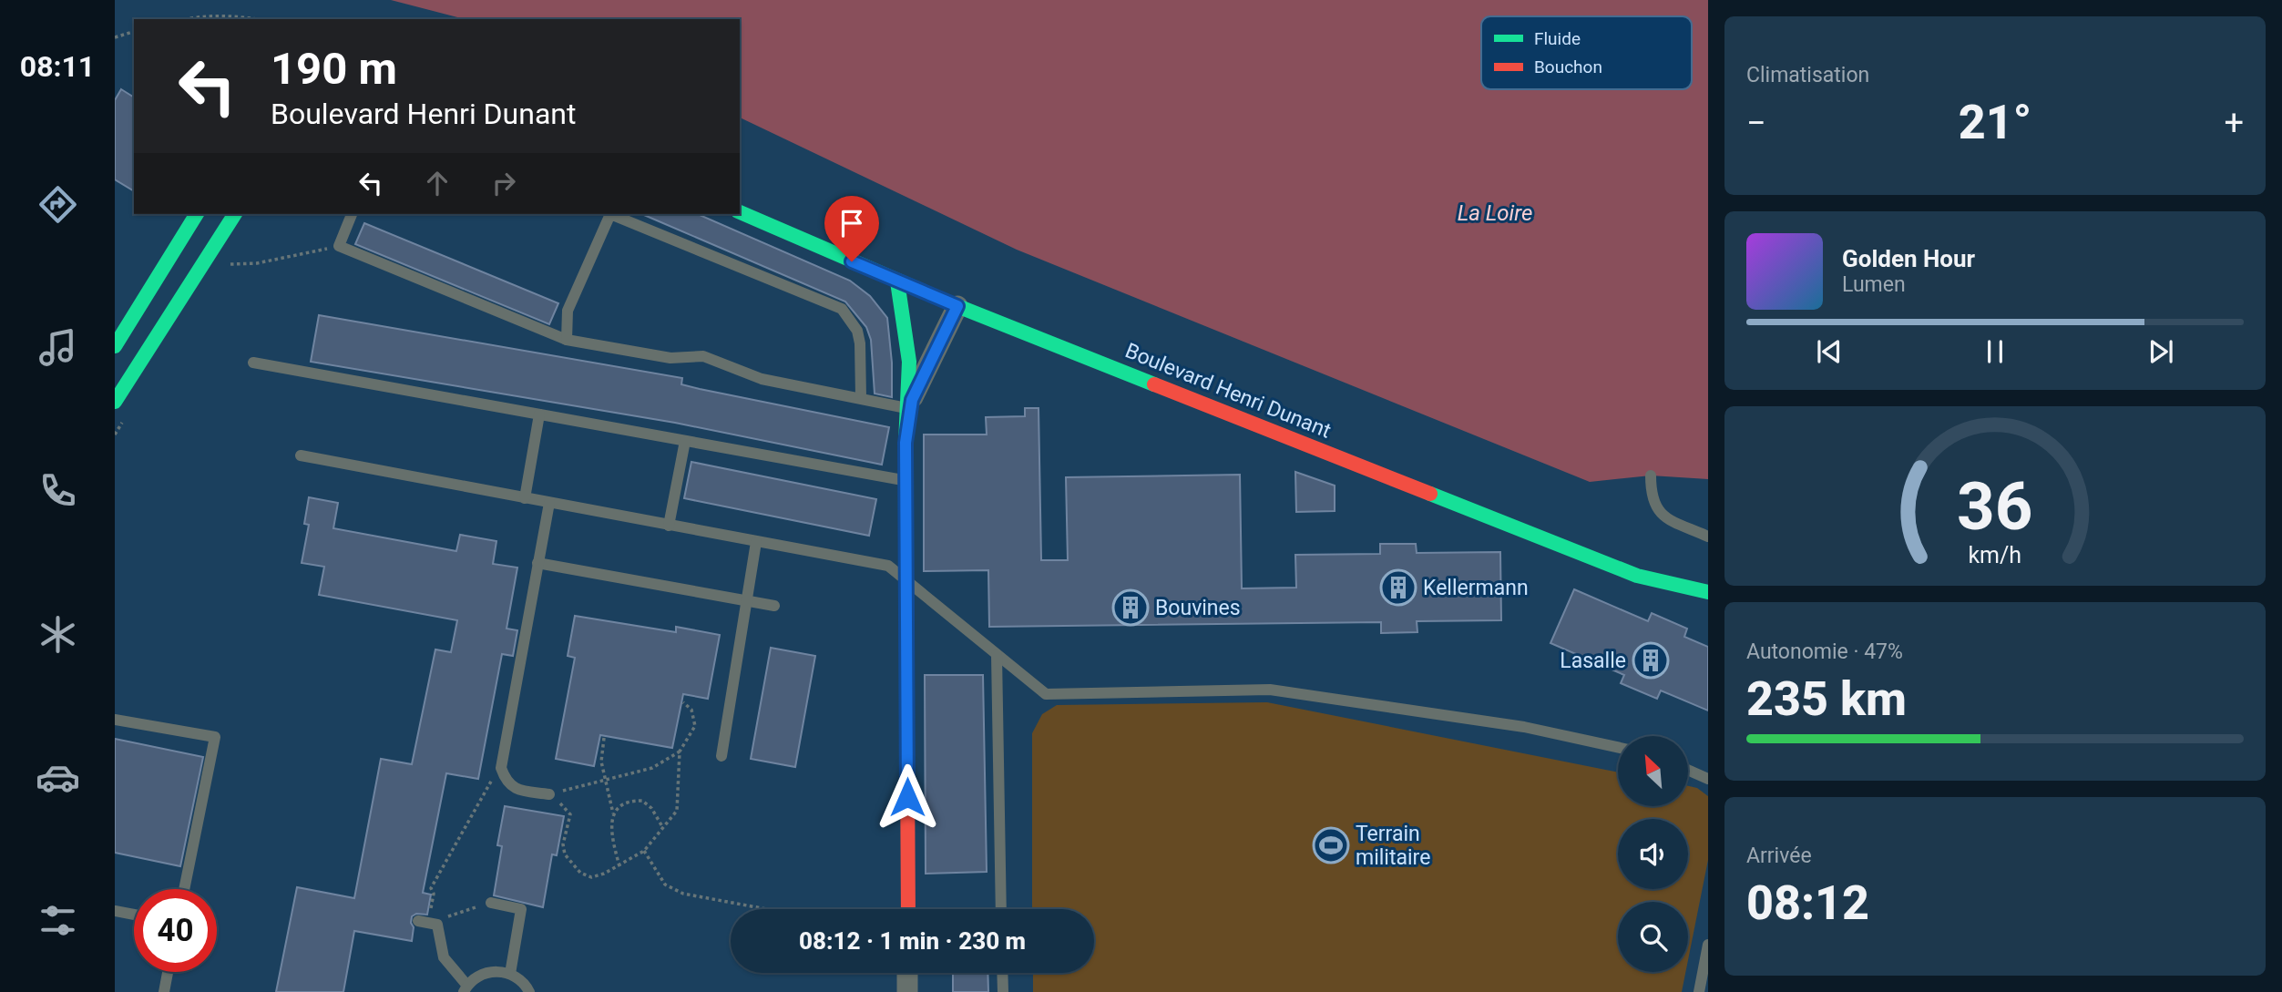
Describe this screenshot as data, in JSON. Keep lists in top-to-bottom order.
{
  "streets": {
    "main road": ["Boulevard Henri Dunant"]
  },
  "water": ["La Loire"],
  "places": {
    "building": ["Kellermann", "Bouvines", "Lasalle"],
    "sports": ["Terrain militaire"]
  },
  "legend": ["Fluide", "Bouchon"],
  "north": "top left",
  "page": {
    "tabs": "08:11",
    "tile": [
      "Climatisation",
      ["Autonomie · 47%", "235 km"],
      ["Arrivée", "08:12"]
    ],
    "turn": ["190 m", "Boulevard Henri Dunant"],
    "heat": ["−", "21°", "+"],
    "song": ["Golden Hour", "Lumen"],
    "limit": "40",
    "trip": "08:12 · 1 min · 230 m",
    "gauge": ["36", "km/h"]
  }
}
